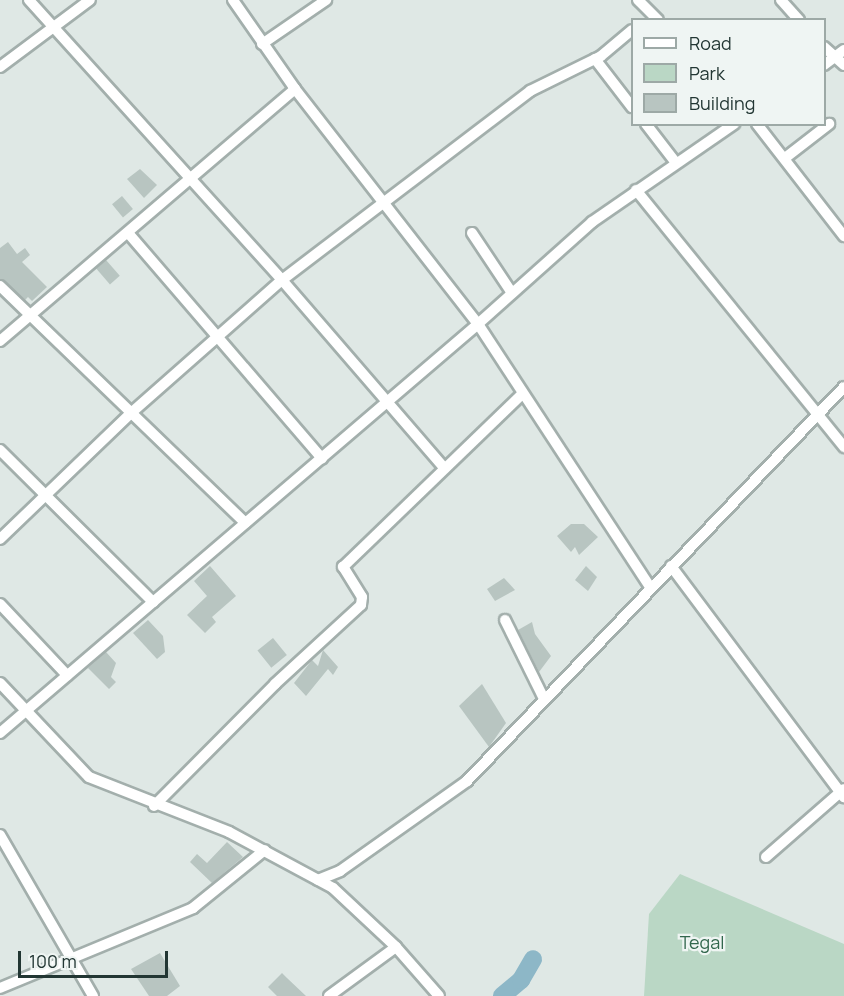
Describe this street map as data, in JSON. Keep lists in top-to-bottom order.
{
  "parks": ["Tegal"],
  "legend": ["Road", "Park", "Building"],
  "scale_bar": "100 m"
}
